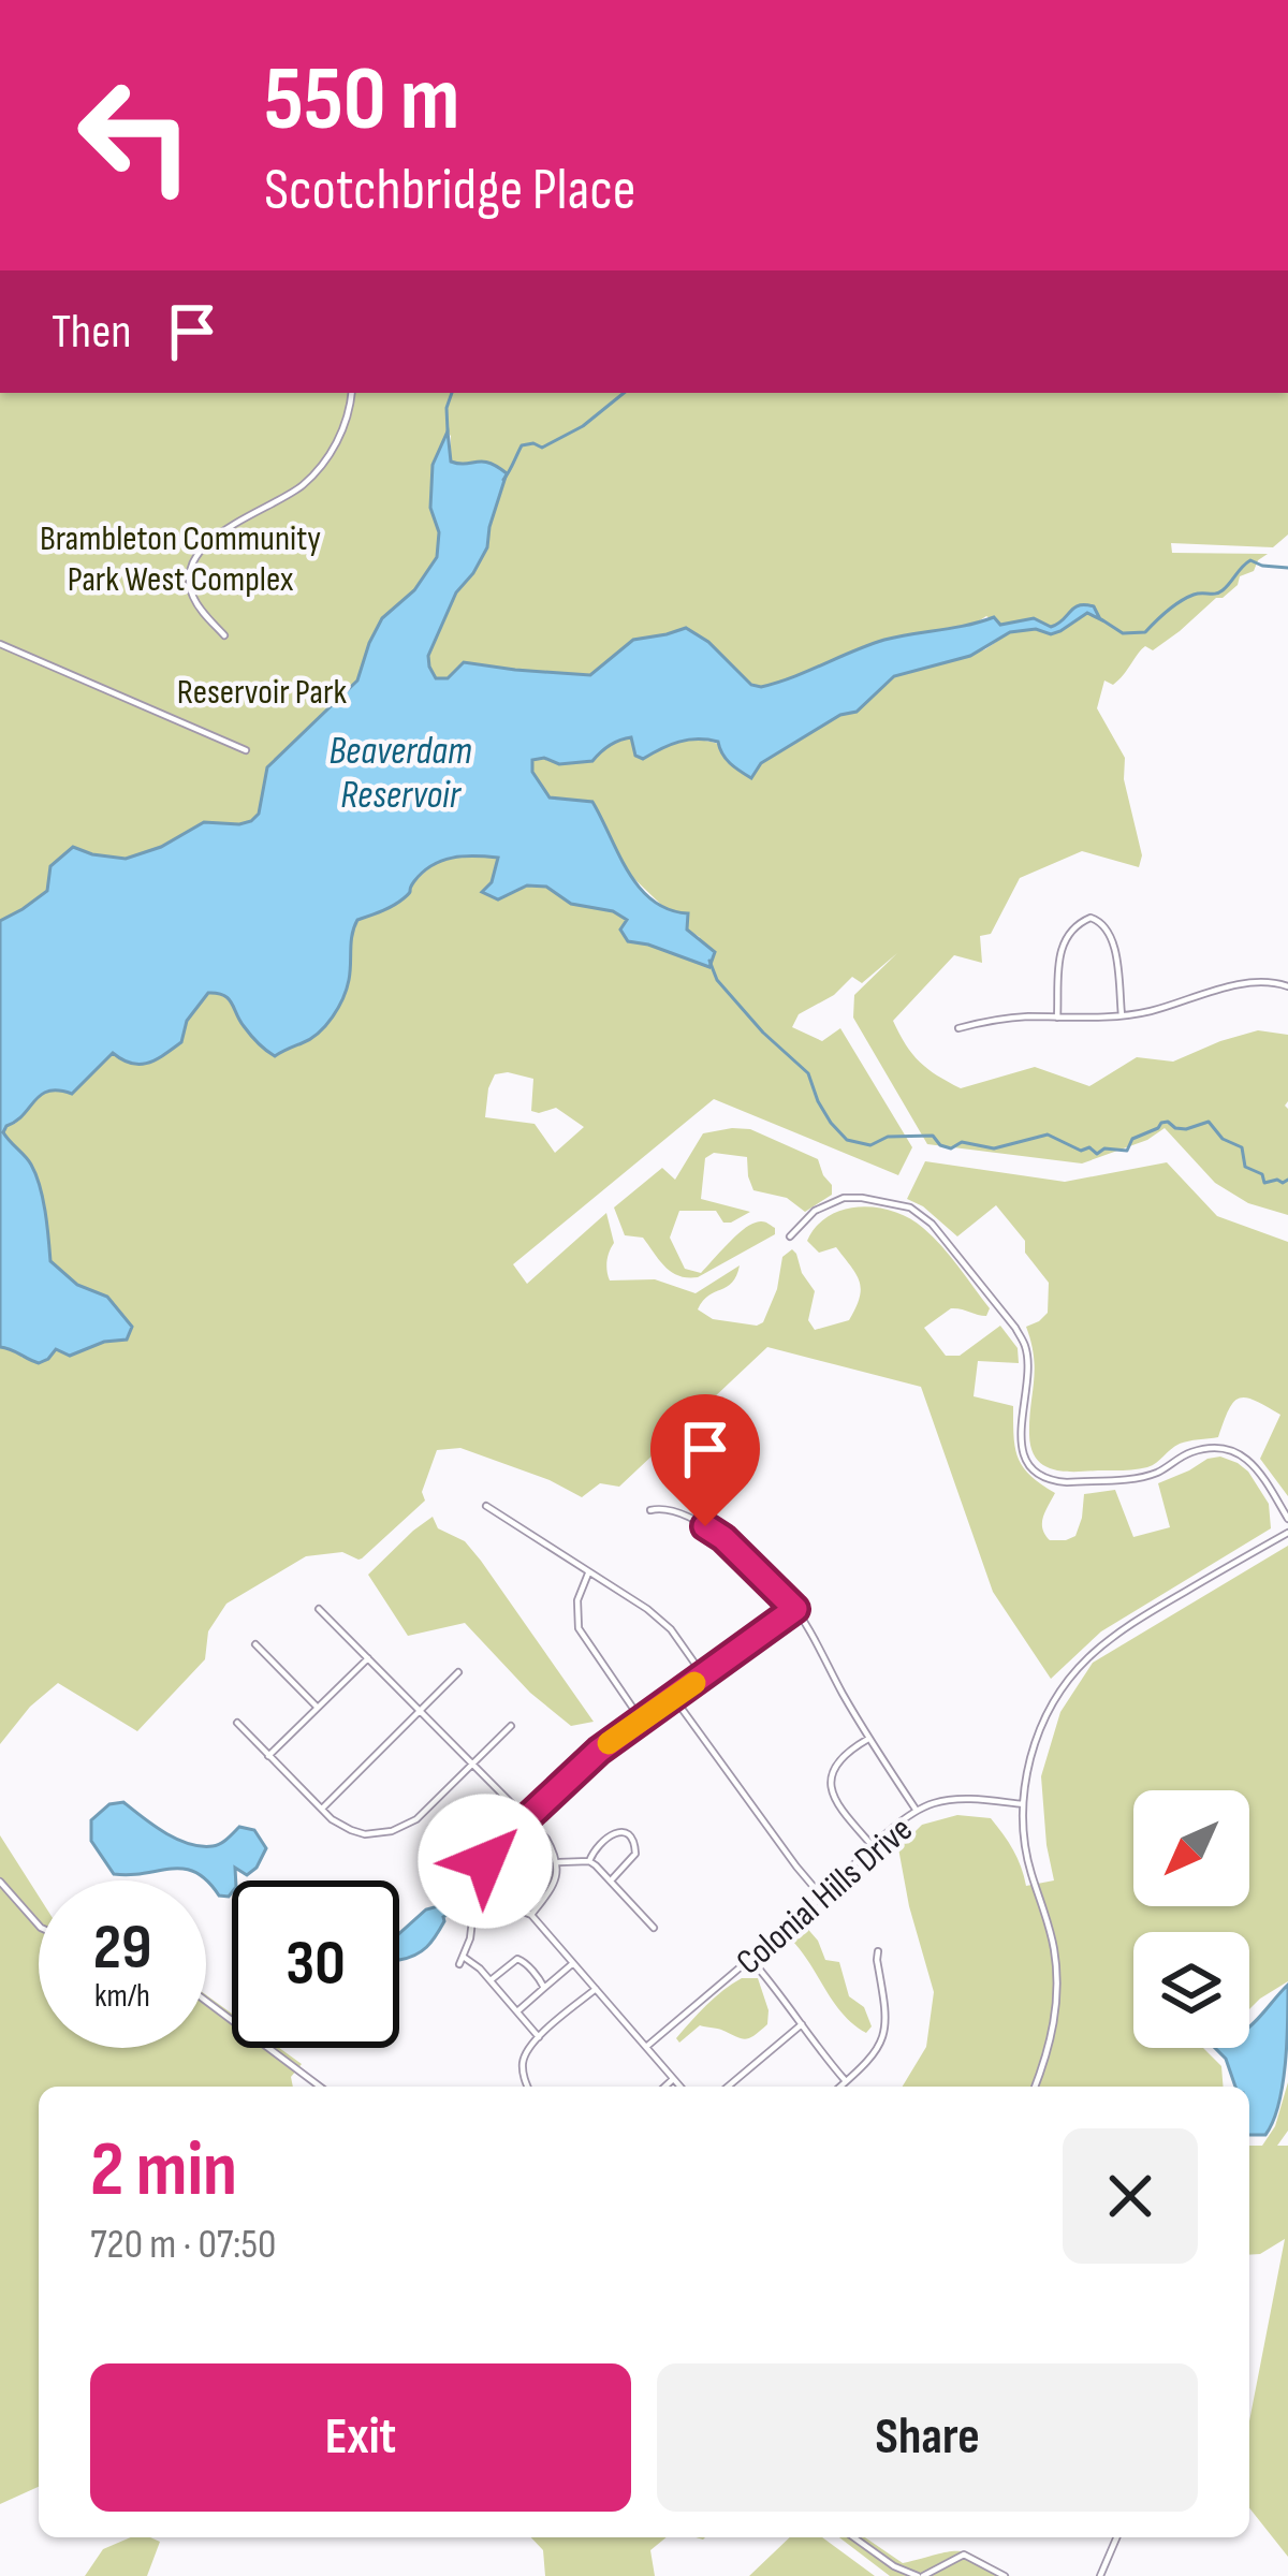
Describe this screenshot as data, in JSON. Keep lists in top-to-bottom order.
{
  "streets": {
    "street": ["Colonial Hills Drive"]
  },
  "water": ["Beaverdam Reservoir"],
  "parks": ["Brambleton Community Park West Complex", "Reservoir Park"],
  "north": "bottom left",
  "page": {
    "turn": ["550 m", "Scotchbridge Place"],
    "then": "Then",
    "speed": "29 km/h",
    "limit": "30",
    "heading": ["2 min", "720 m · 07:50"],
    "buttons": ["Exit", "Share"]
  }
}
